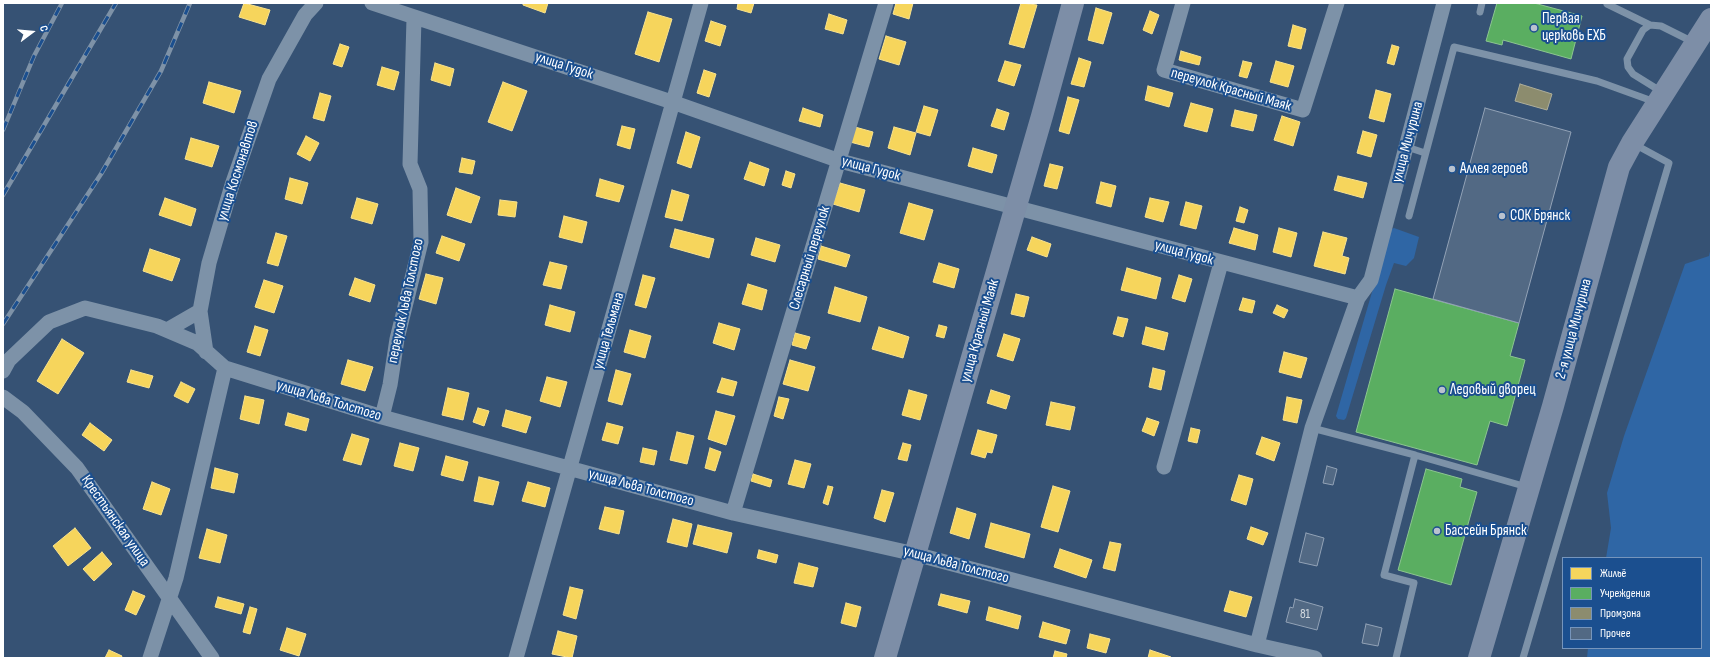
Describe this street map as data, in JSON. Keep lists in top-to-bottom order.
{
  "streets": {
    "main road": ["2-я улица Мичурина", "улица Красный Маяк"],
    "street": [
      "улица Гудок",
      "переулок Красный Маяк",
      "улица Мичурина",
      "улица Космонавтов",
      "Слесарный переулок",
      "переулок Льва Толстого",
      "улица Тельмана",
      "улица Льва Толстого",
      "Крестьянская улица"
    ]
  },
  "crossings": [
    ["улица Гудок", "улица Мичурина"],
    ["улица Гудок", "Слесарный переулок"],
    ["улица Гудок", "переулок Льва Толстого"],
    ["улица Гудок", "улица Тельмана"],
    ["улица Гудок", "улица Красный Маяк"],
    ["улица Космонавтов", "улица Льва Толстого"],
    ["Слесарный переулок", "улица Льва Толстого"],
    ["переулок Льва Толстого", "улица Льва Толстого"],
    ["улица Тельмана", "улица Льва Толстого"],
    ["улица Красный Маяк", "улица Льва Толстого"]
  ],
  "places": [
    "Первая церковь ЕХБ",
    "Аллея героев",
    "СОК Брянск",
    "Ледовый дворец",
    "Бассейн Брянск"
  ],
  "house_numbers": ["81"],
  "legend": [
    "Жильё",
    "Учреждения",
    "Промзона",
    "Прочее"
  ],
  "north": "right"
}
